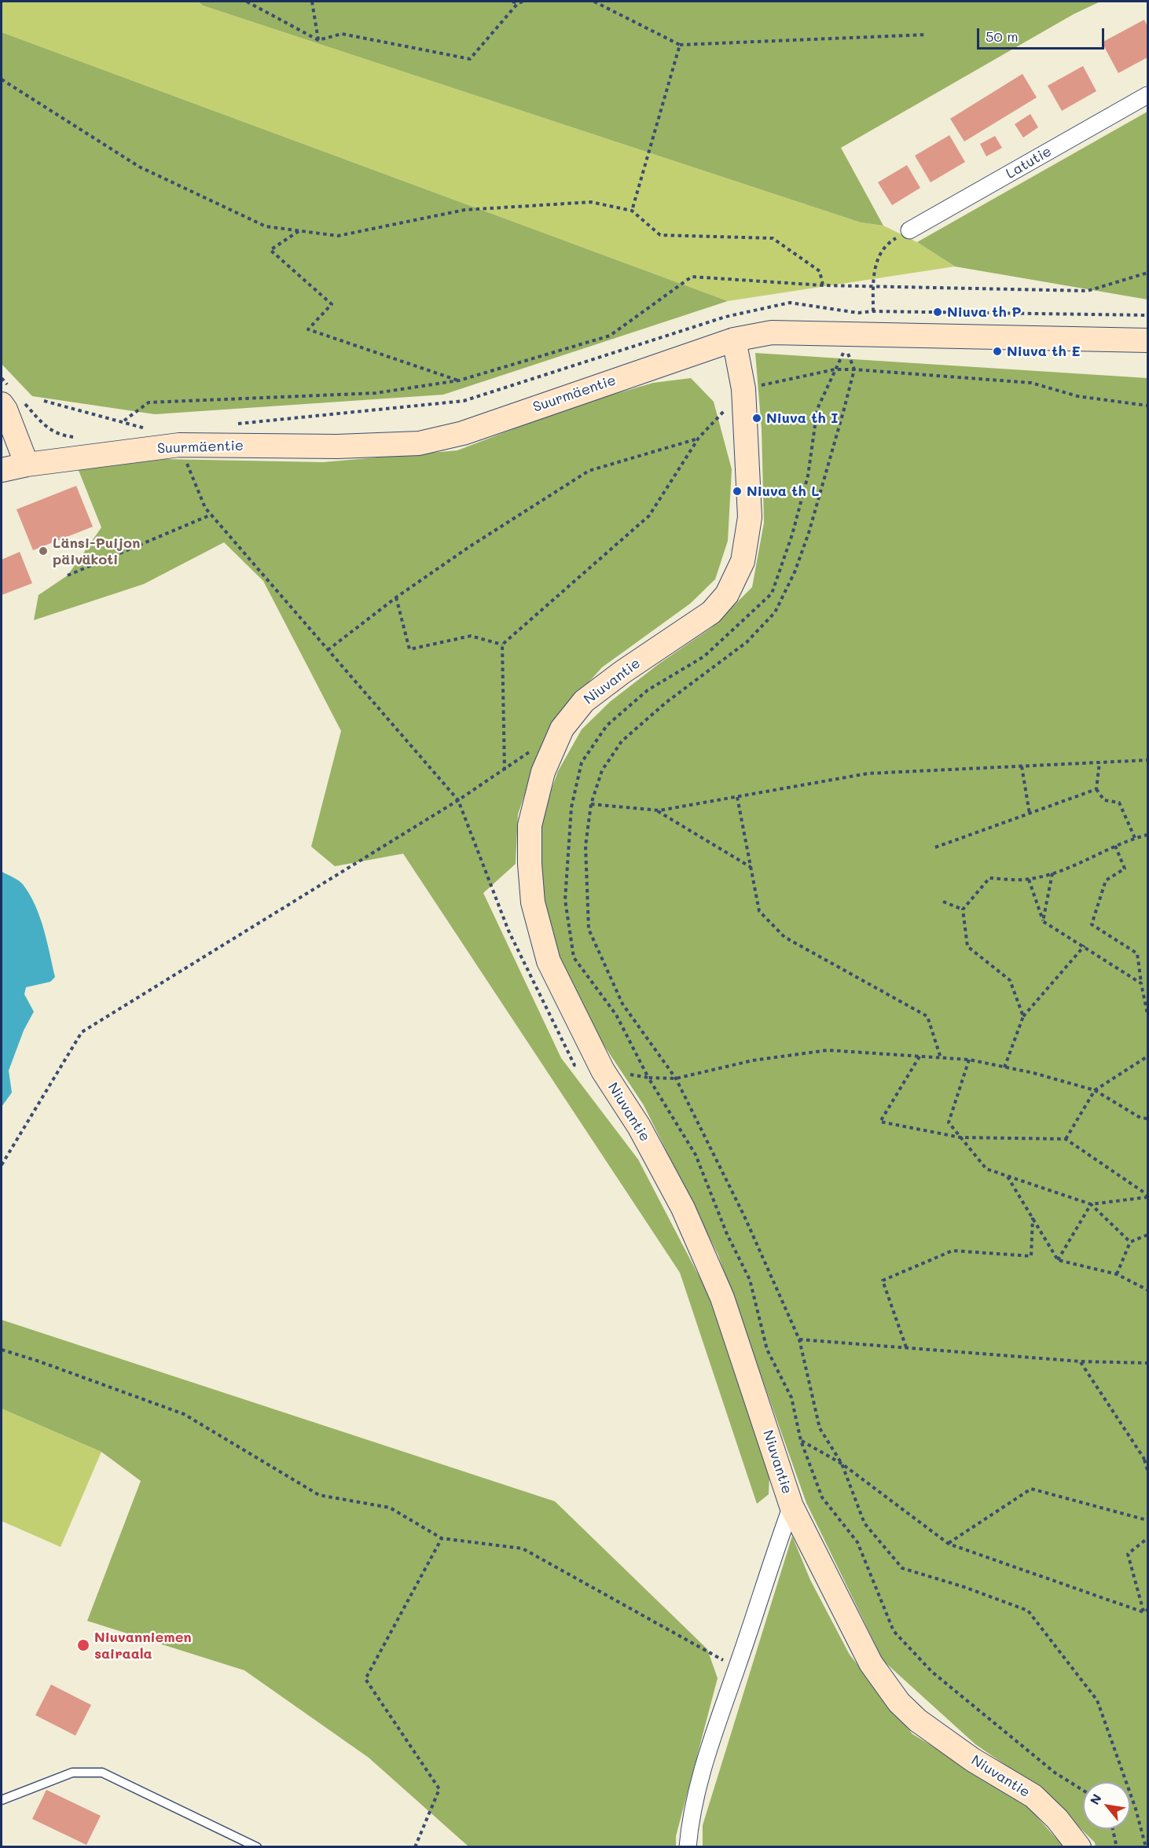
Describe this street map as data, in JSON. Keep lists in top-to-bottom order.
{
  "streets": {
    "street": ["Latutie", "Suurmäentie", "Niuvantie"]
  },
  "crossings": [
    ["Suurmäentie", "Niuvantie"]
  ],
  "places": [
    "Niuva th P",
    "Niuva th E",
    "Niuva th I",
    "Niuva th L",
    "Länsi-Puijon päiväkoti",
    "Niuvanniemen sairaala"
  ],
  "scale_bar": "50 m",
  "north": "top left"
}
